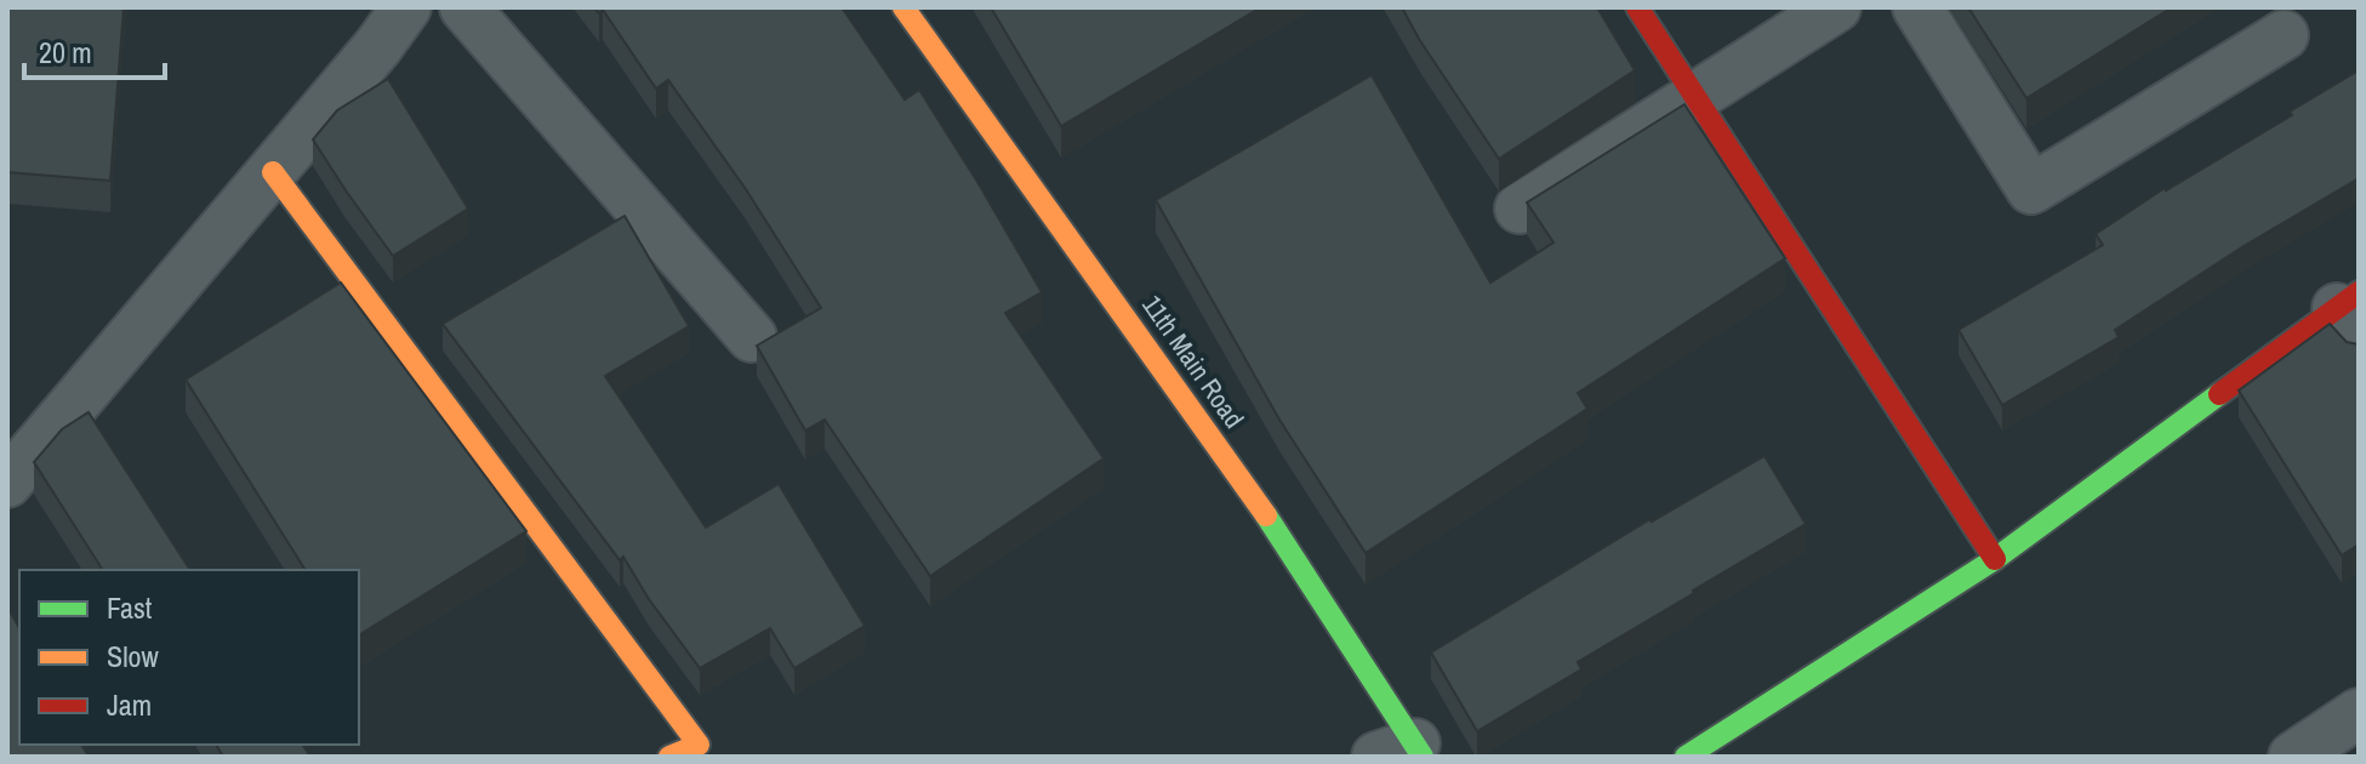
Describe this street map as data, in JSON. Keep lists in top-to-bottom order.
{
  "streets": {
    "street": ["11th Main Road"]
  },
  "legend": ["Fast", "Slow", "Jam"],
  "scale_bar": "20 m"
}
